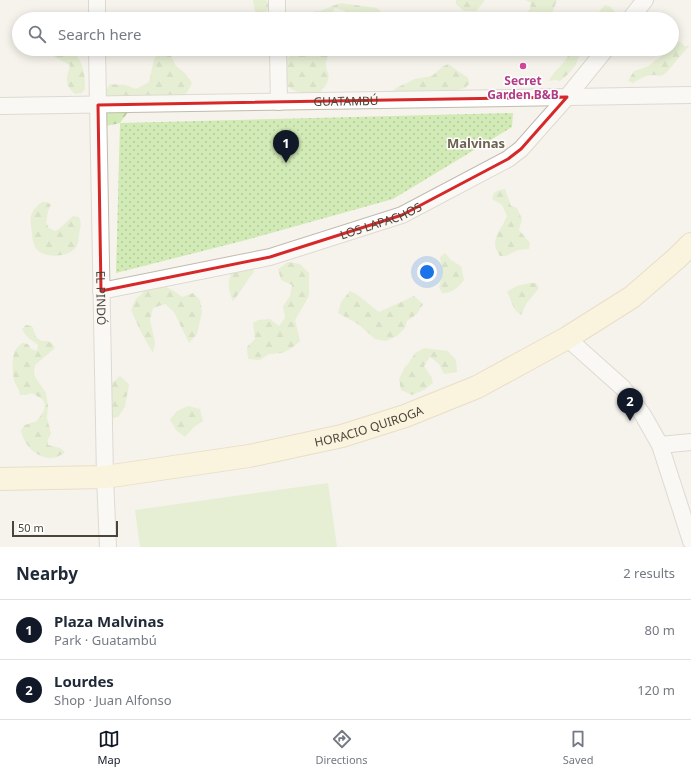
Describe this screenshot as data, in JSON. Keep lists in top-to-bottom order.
{
  "streets": {
    "main road": ["HORACIO QUIROGA"],
    "street": ["GUATAMBÚ", "LOS LAPACHOS", "EL PINDÓ"]
  },
  "crossings": [
    ["GUATAMBÚ", "LOS LAPACHOS"],
    ["GUATAMBÚ", "EL PINDÓ"],
    ["LOS LAPACHOS", "EL PINDÓ"],
    ["EL PINDÓ", "HORACIO QUIROGA"]
  ],
  "districts": ["Malvinas"],
  "places": ["Secret Garden B&B"],
  "scale_bar": "50 m",
  "page": {
    "search": "Search here",
    "pins": ["1", "2"],
    "scale": "50 m",
    "heading": ["Nearby", "2 results"],
    "list": [
      {
        "mark": "1",
        "name": "Plaza Malvinas",
        "note": "Park · Guatambú",
        "value": "80 m"
      },
      {
        "mark": "2",
        "name": "Lourdes",
        "note": "Shop · Juan Alfonso",
        "value": "120 m"
      }
    ],
    "nav": ["Map", "Directions", "Saved"]
  }
}
